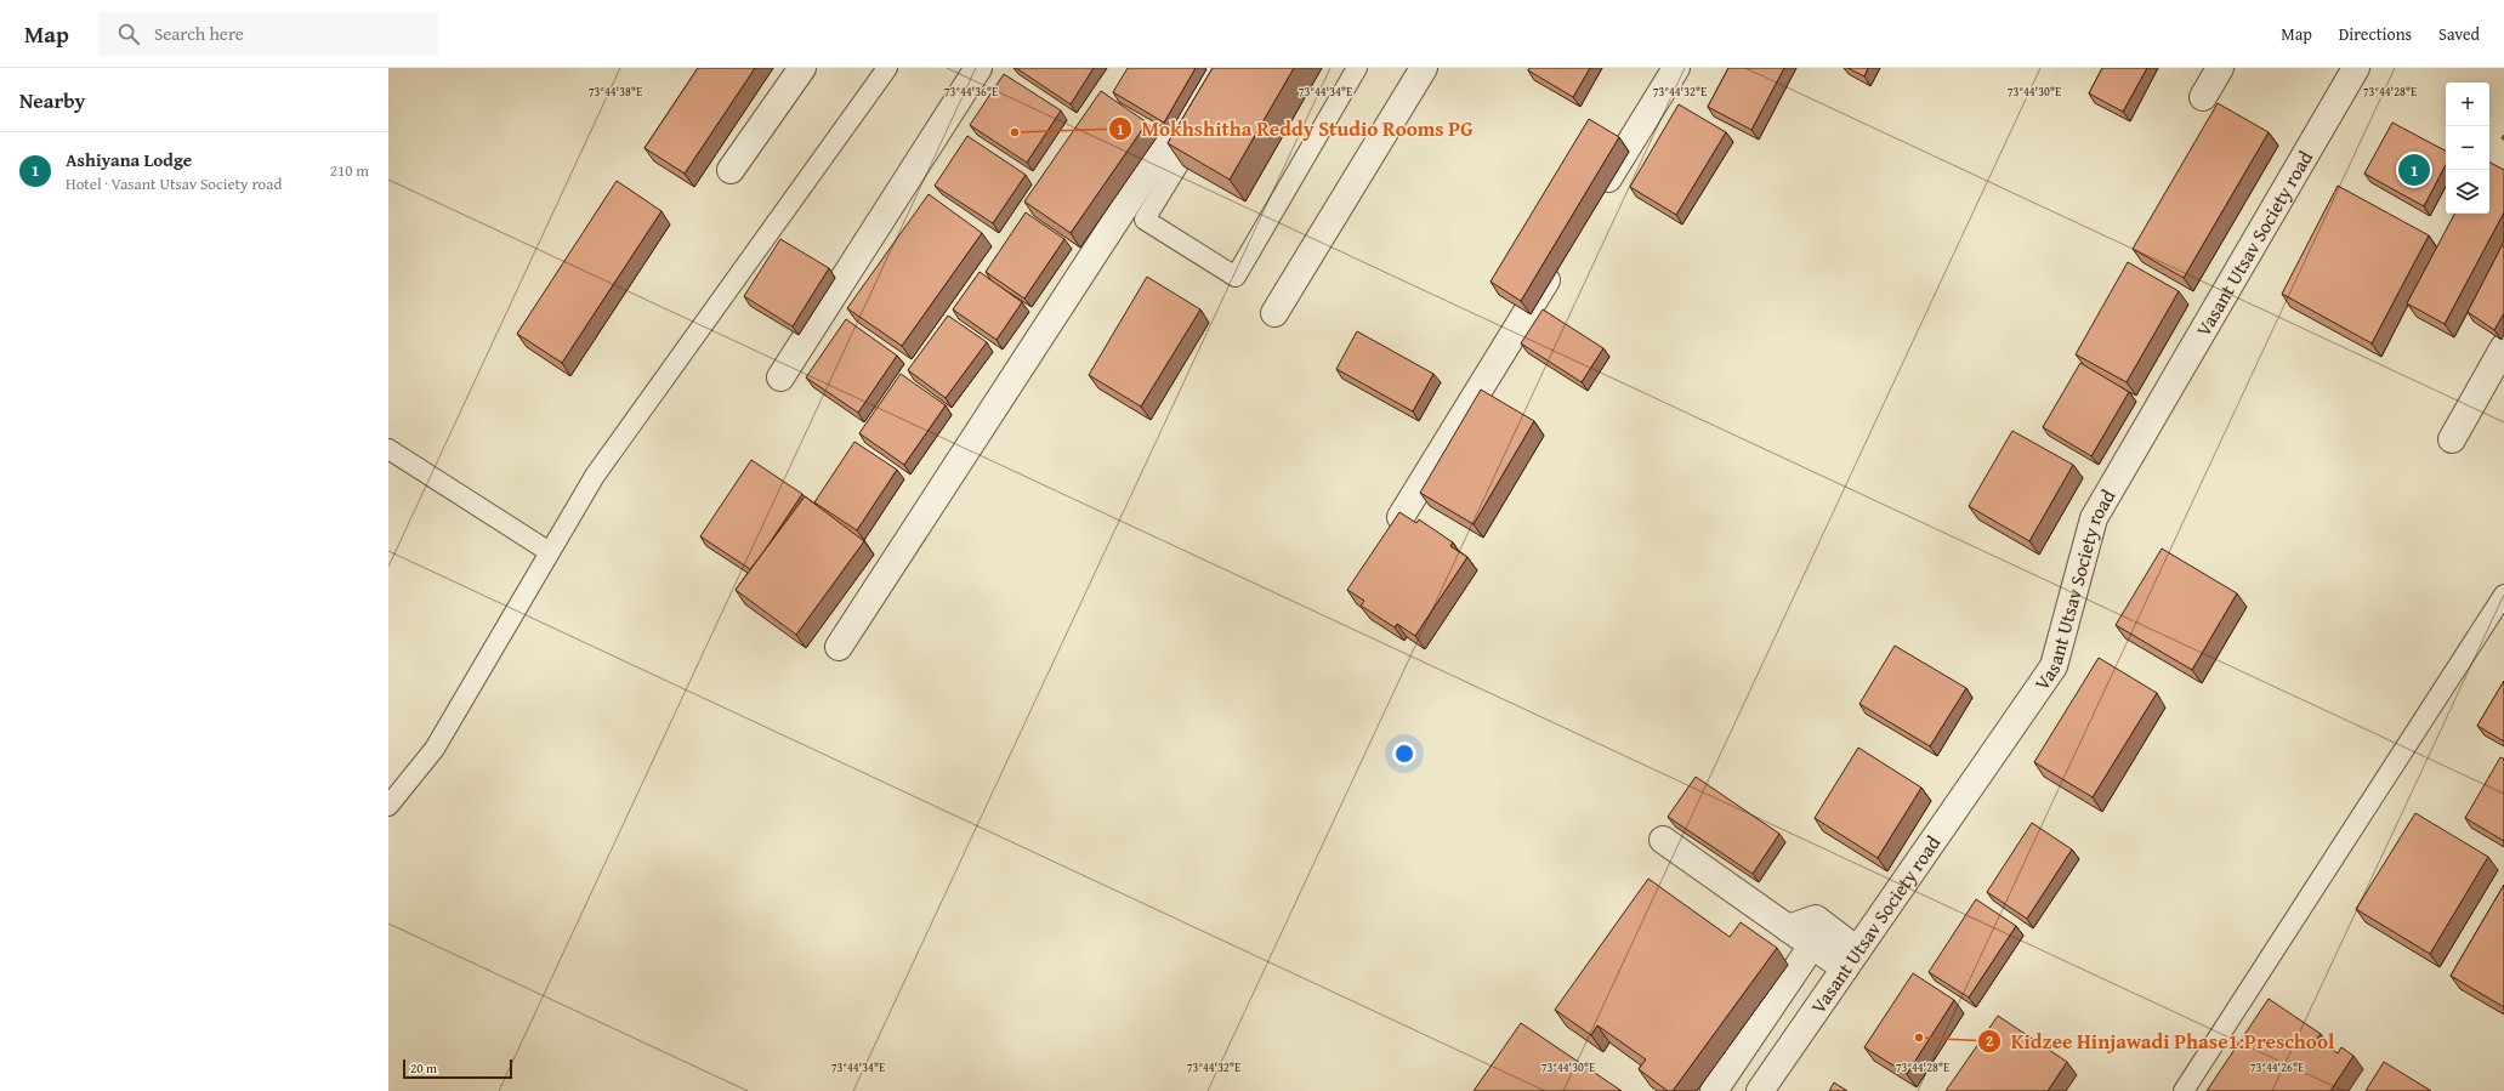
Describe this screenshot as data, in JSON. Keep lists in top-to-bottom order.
{
  "streets": {
    "street": ["Vasant Utsav Society road"]
  },
  "places": ["Mokhshitha Reddy Studio Rooms PG", "Kidzee Hinjawadi Phase1:Preschool"],
  "scale_bar": "20 m",
  "page": {
    "header": "Map",
    "search": "Search here",
    "nav": ["Map", "Directions", "Saved"],
    "heading": "Nearby",
    "map_buttons": ["+", "−"],
    "list": [
      {
        "mark": "1",
        "name": "Ashiyana Lodge",
        "note": "Hotel · Vasant Utsav Society road",
        "value": "210 m"
      }
    ],
    "pins": "1",
    "scale": "20 m"
  },
  "coordinates": [
    "73°44'36\"E",
    "73°44'34\"E",
    "73°44'32\"E",
    "73°44'30\"E",
    "73°44'28\"E",
    "73°44'38\"E",
    "73°44'26\"E"
  ]
}
